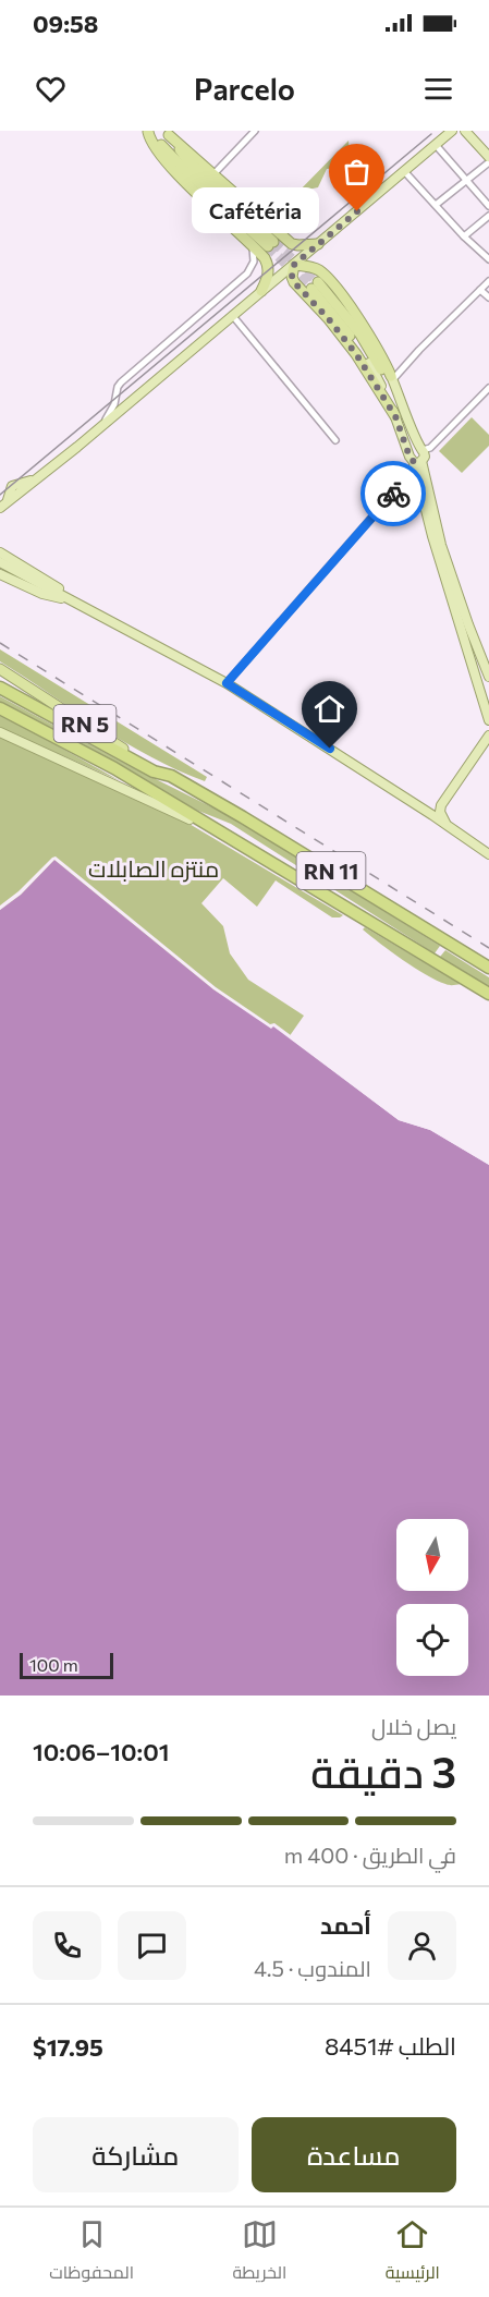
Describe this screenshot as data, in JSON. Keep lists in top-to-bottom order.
{
  "streets": {
    "highway": ["RN 5", "RN 11"]
  },
  "crossings": [
    ["RN 5", "RN 11"]
  ],
  "parks": ["منتزه الصابلات"],
  "places": ["Cafétéria"],
  "scale_bar": "100 m",
  "north": "bottom",
  "page": {
    "status": "09:58",
    "header": "Parcelo",
    "bubble": "Cafétéria",
    "scale": "100 m",
    "heading": ["3 دقيقة", "يصل خلال", "10:01–10:06"],
    "panel": [
      "أحمد",
      "المندوب · 4.5",
      "الطلب #8451",
      "$17.95"
    ],
    "bar": "في الطريق · 400 m",
    "buttons": ["مساعدة", "مشاركة"],
    "tabs": ["الرئيسية", "الخريطة", "المحفوظات"]
  }
}
